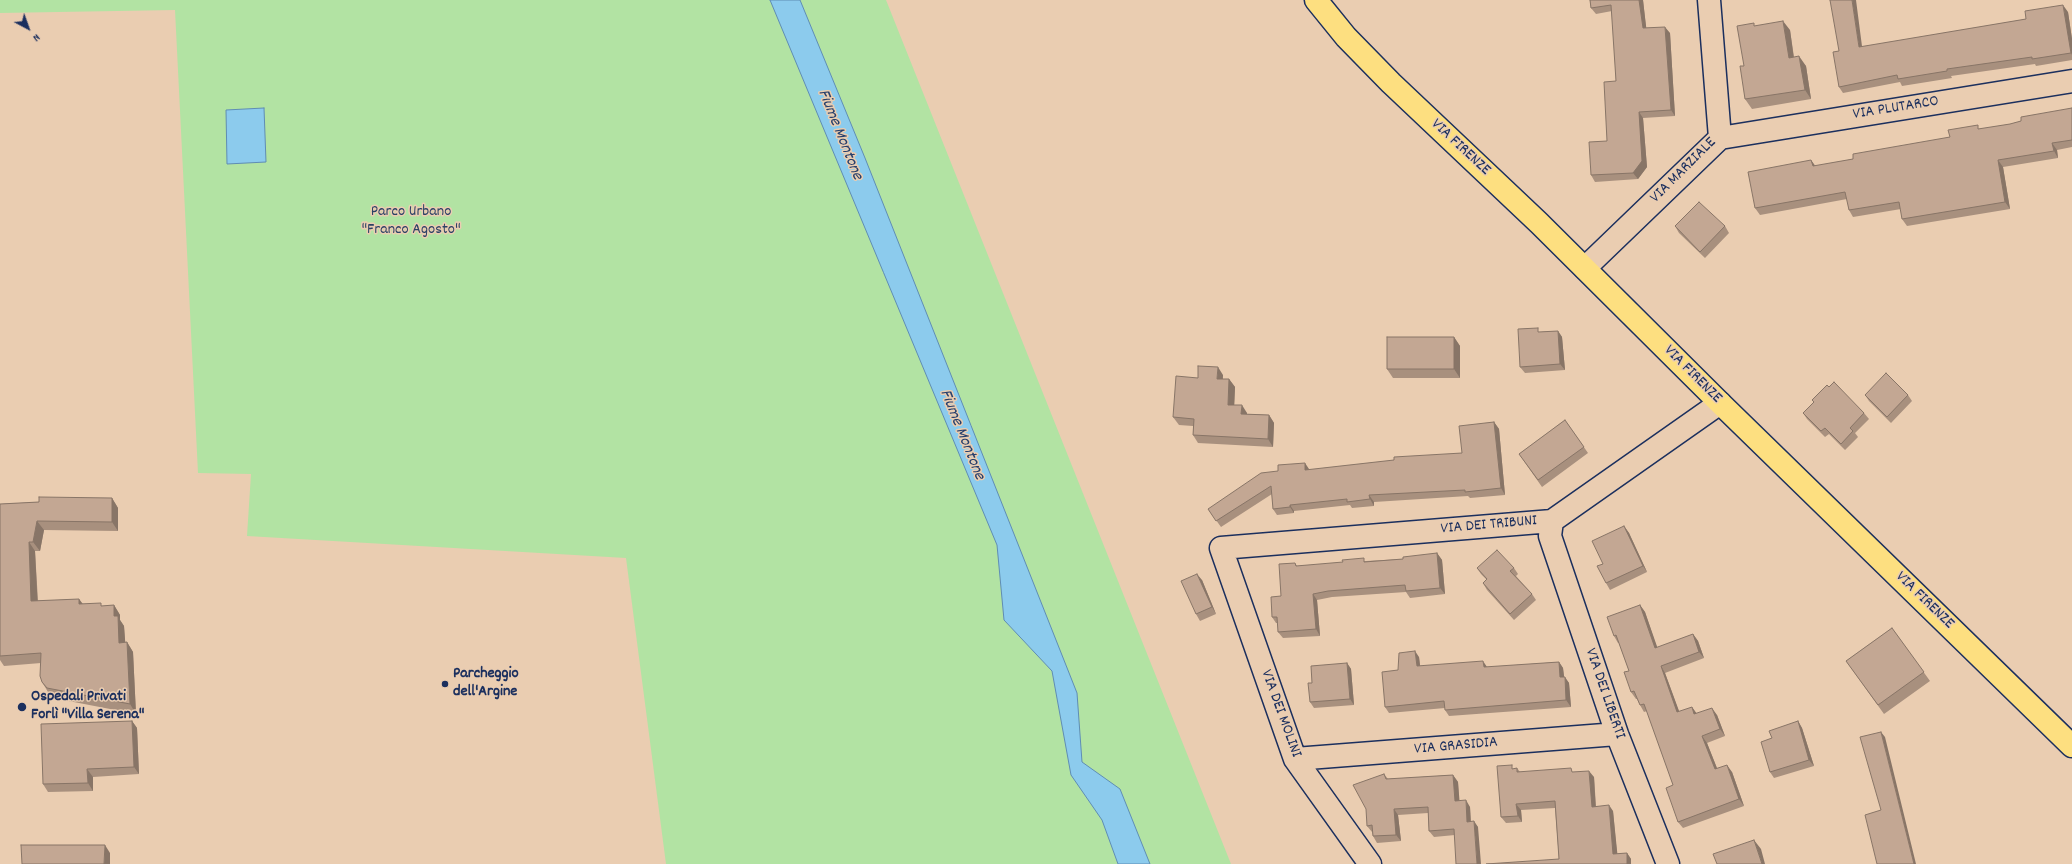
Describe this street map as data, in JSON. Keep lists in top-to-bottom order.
{
  "streets": {
    "main road": ["VIA FIRENZE"],
    "street": [
      "VIA PLUTARCO",
      "VIA MARZIALE",
      "VIA DEI TRIBUNI",
      "VIA DEI LIBERTI",
      "VIA DEI MOLINI",
      "VIA GRASIDIA"
    ]
  },
  "crossings": [
    ["VIA PLUTARCO", "VIA MARZIALE"],
    ["VIA FIRENZE", "VIA MARZIALE"],
    ["VIA FIRENZE", "VIA DEI TRIBUNI"],
    ["VIA DEI TRIBUNI", "VIA DEI LIBERTI"],
    ["VIA DEI TRIBUNI", "VIA DEI MOLINI"],
    ["VIA DEI LIBERTI", "VIA GRASIDIA"],
    ["VIA DEI MOLINI", "VIA GRASIDIA"]
  ],
  "water": ["Fiume Montone"],
  "parks": ["Parco Urbano \"Franco Agosto\""],
  "places": ["Parcheggio dell'Argine", "Ospedali Privati Forlì \"Villa Serena\""],
  "north": "bottom right"
}
